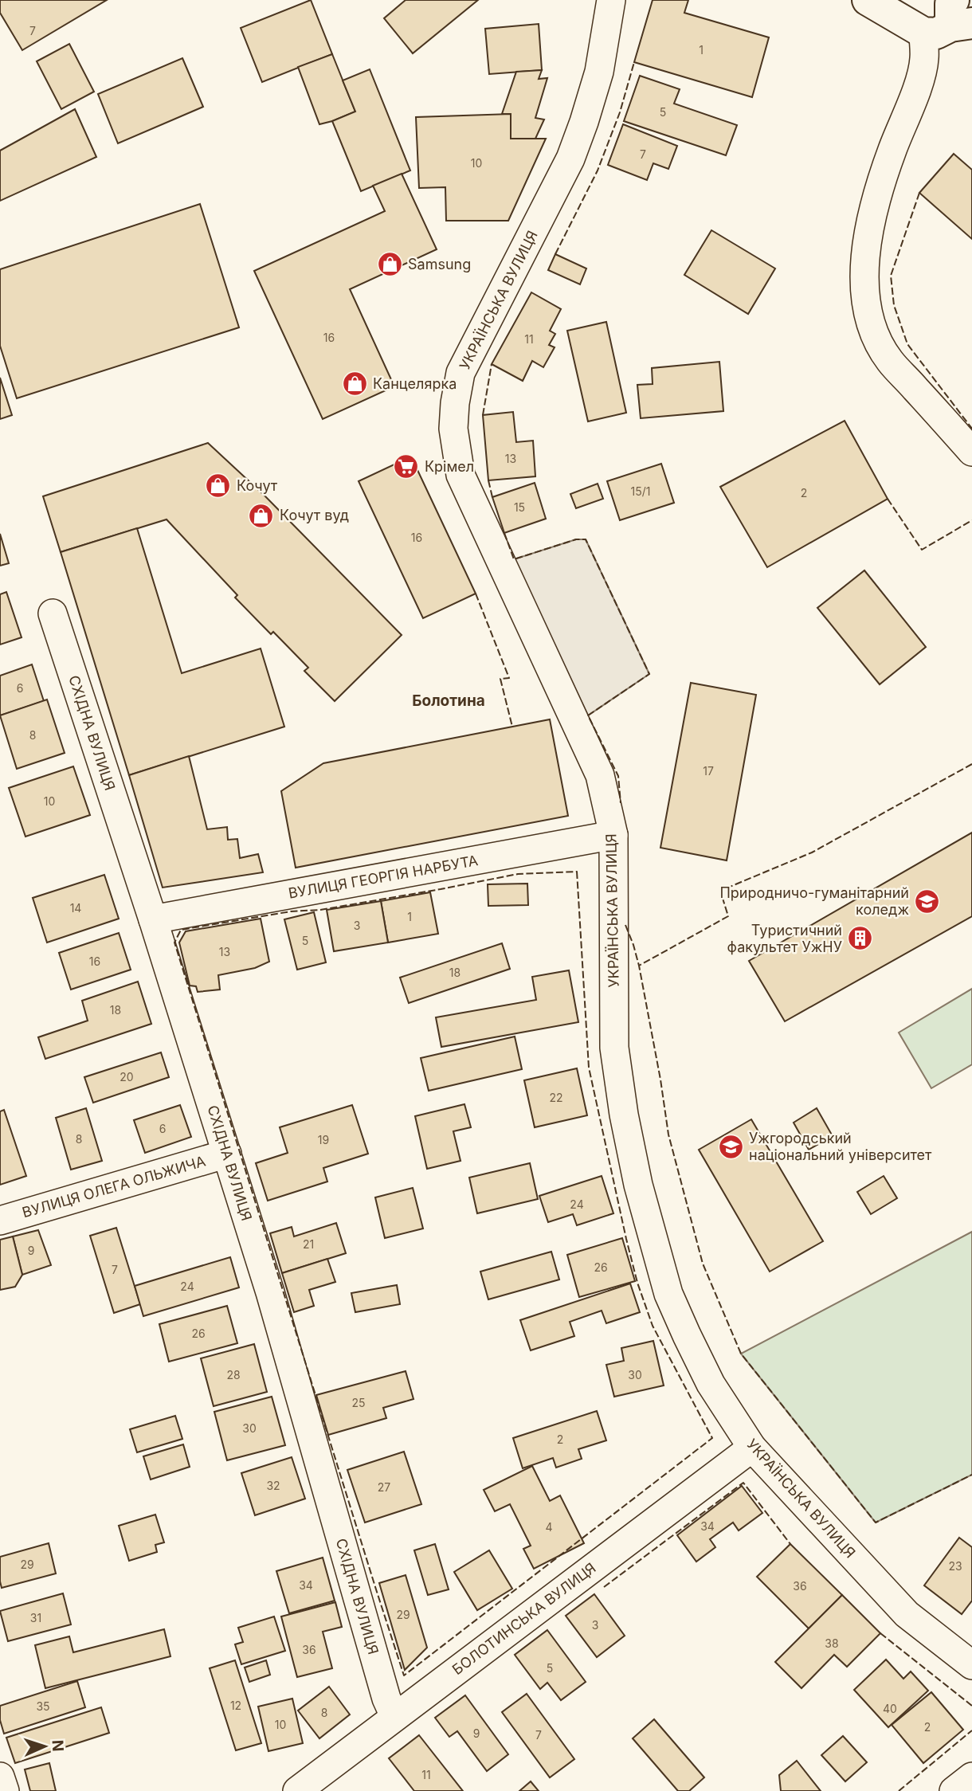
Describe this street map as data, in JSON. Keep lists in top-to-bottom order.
{
  "streets": {
    "street": [
      "УКРАЇНСЬКА ВУЛИЦЯ",
      "СХІДНА ВУЛИЦЯ",
      "ВУЛИЦЯ ГЕОРГІЯ НАРБУТА",
      "ВУЛИЦЯ ОЛЕГА ОЛЬЖИЧА",
      "БОЛОТИНСЬКА ВУЛИЦЯ"
    ]
  },
  "crossings": [
    ["УКРАЇНСЬКА ВУЛИЦЯ", "ВУЛИЦЯ ГЕОРГІЯ НАРБУТА"],
    ["УКРАЇНСЬКА ВУЛИЦЯ", "БОЛОТИНСЬКА ВУЛИЦЯ"],
    ["СХІДНА ВУЛИЦЯ", "ВУЛИЦЯ ГЕОРГІЯ НАРБУТА"],
    ["СХІДНА ВУЛИЦЯ", "ВУЛИЦЯ ОЛЕГА ОЛЬЖИЧА"],
    ["СХІДНА ВУЛИЦЯ", "БОЛОТИНСЬКА ВУЛИЦЯ"]
  ],
  "districts": ["Болотина"],
  "places": {
    "shop": [
      "Samsung",
      "Канцелярка",
      "Кочут",
      "Кочут вуд"
    ],
    "supermarket": ["Крімел"],
    "school or university": ["Природничо-гуманітарний коледж", "Ужгородський національний університет"],
    "building": ["Туристичний факультет УжНУ"]
  },
  "house_numbers": [
    "7",
    "1",
    "5",
    "7",
    "10",
    "16",
    "11",
    "13",
    "15/1",
    "2",
    "15",
    "16",
    "6",
    "8",
    "17",
    "10",
    "14",
    "1",
    "3",
    "5",
    "13",
    "16",
    "18",
    "18",
    "20",
    "22",
    "6",
    "8",
    "19",
    "24",
    "21",
    "9",
    "26",
    "7",
    "24",
    "26",
    "28",
    "30",
    "25",
    "30",
    "2",
    "32",
    "27",
    "34",
    "4",
    "29",
    "23",
    "34",
    "36",
    "29",
    "31",
    "3",
    "38",
    "36",
    "5",
    "12",
    "35",
    "40",
    "8",
    "10",
    "2",
    "9",
    "7",
    "11"
  ],
  "north": "right"
}
